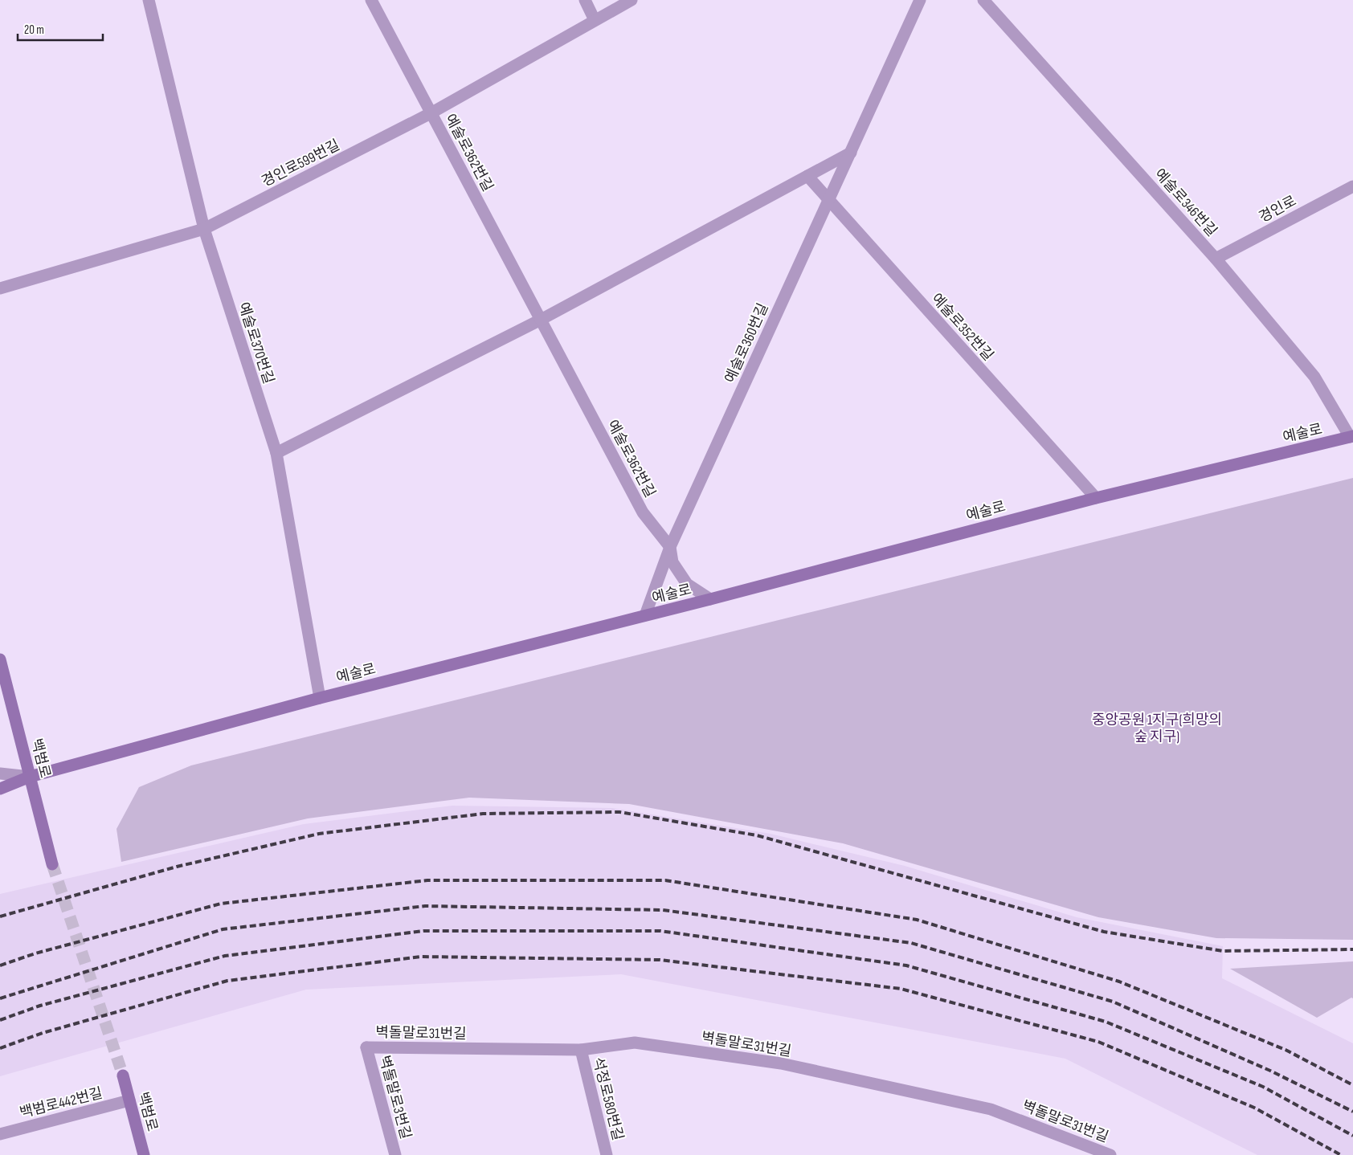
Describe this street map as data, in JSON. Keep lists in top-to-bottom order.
{
  "streets": {
    "street": [
      "예술로362번길",
      "경인로599번길",
      "예술로346번길",
      "경인로",
      "예술로352번길",
      "예술로370번길",
      "예술로360번길",
      "예술로",
      "백범로",
      "벽돌말로31번길",
      "벽돌말로3번길",
      "석정로580번길",
      "백범로442번길"
    ]
  },
  "crossings": [
    ["예술로362번길", "경인로599번길"],
    ["예술로362번길", "예술로360번길"],
    ["예술로362번길", "예술로"],
    ["경인로599번길", "예술로370번길"],
    ["예술로346번길", "경인로"],
    ["예술로346번길", "예술로"],
    ["예술로352번길", "예술로360번길"],
    ["예술로352번길", "예술로"],
    ["예술로370번길", "예술로"],
    ["예술로360번길", "예술로"],
    ["예술로", "백범로"],
    ["백범로", "백범로442번길"],
    ["벽돌말로31번길", "벽돌말로3번길"],
    ["벽돌말로31번길", "석정로580번길"]
  ],
  "parks": ["중앙공원 1지구(희망의 숲 지구)"],
  "scale_bar": "20 m"
}
